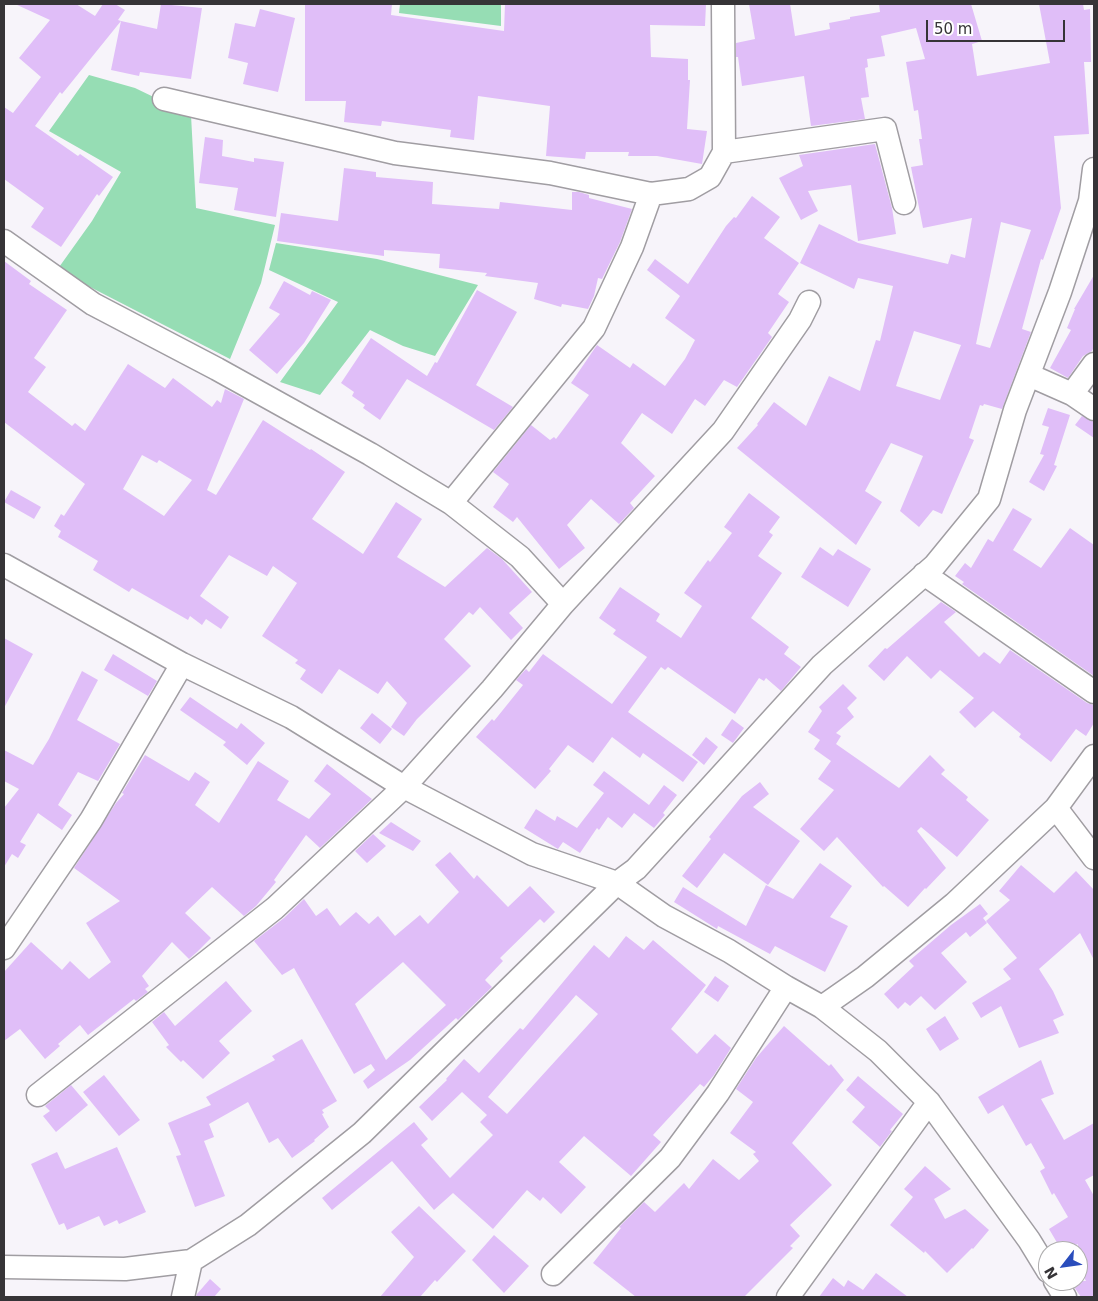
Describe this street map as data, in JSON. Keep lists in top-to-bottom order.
{
  "scale_bar": "50 m",
  "north": "bottom left"
}
